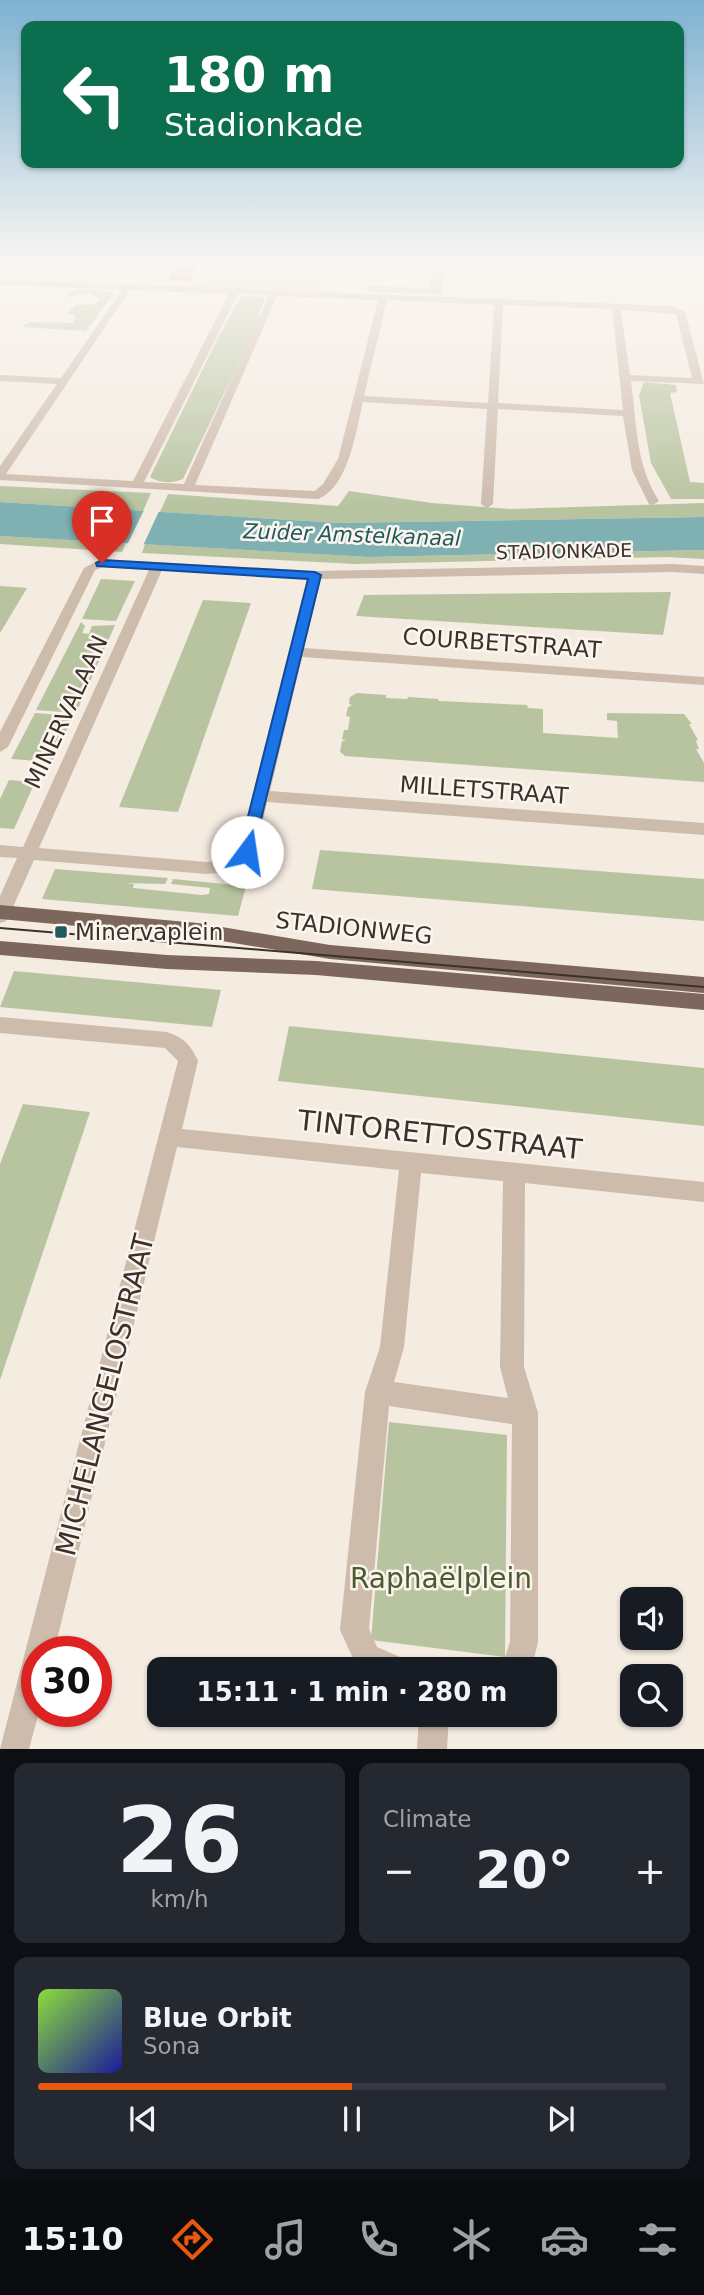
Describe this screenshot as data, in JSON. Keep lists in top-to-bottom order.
{
  "streets": {
    "main road": ["STADIONWEG"],
    "street": [
      "STADIONKADE",
      "COURBETSTRAAT",
      "MINERVALAAN",
      "MILLETSTRAAT",
      "TINTORETTOSTRAAT",
      "MICHELANGELOSTRAAT"
    ]
  },
  "crossings": [
    ["STADIONKADE", "MINERVALAAN"],
    ["MINERVALAAN", "STADIONWEG"],
    ["TINTORETTOSTRAAT", "MICHELANGELOSTRAAT"]
  ],
  "water": ["Zuider Amstelkanaal"],
  "parks": ["Raphaëlplein"],
  "places": {
    "transit": ["Minervaplein"]
  },
  "page": {
    "turn": ["180 m", "Stadionkade"],
    "limit": "30",
    "trip": "15:11 · 1 min · 280 m",
    "tile": [
      ["26", "km/h"],
      "Climate"
    ],
    "heat": ["−", "20°", "+"],
    "song": ["Blue Orbit", "Sona"],
    "tabs": "15:10"
  }
}
